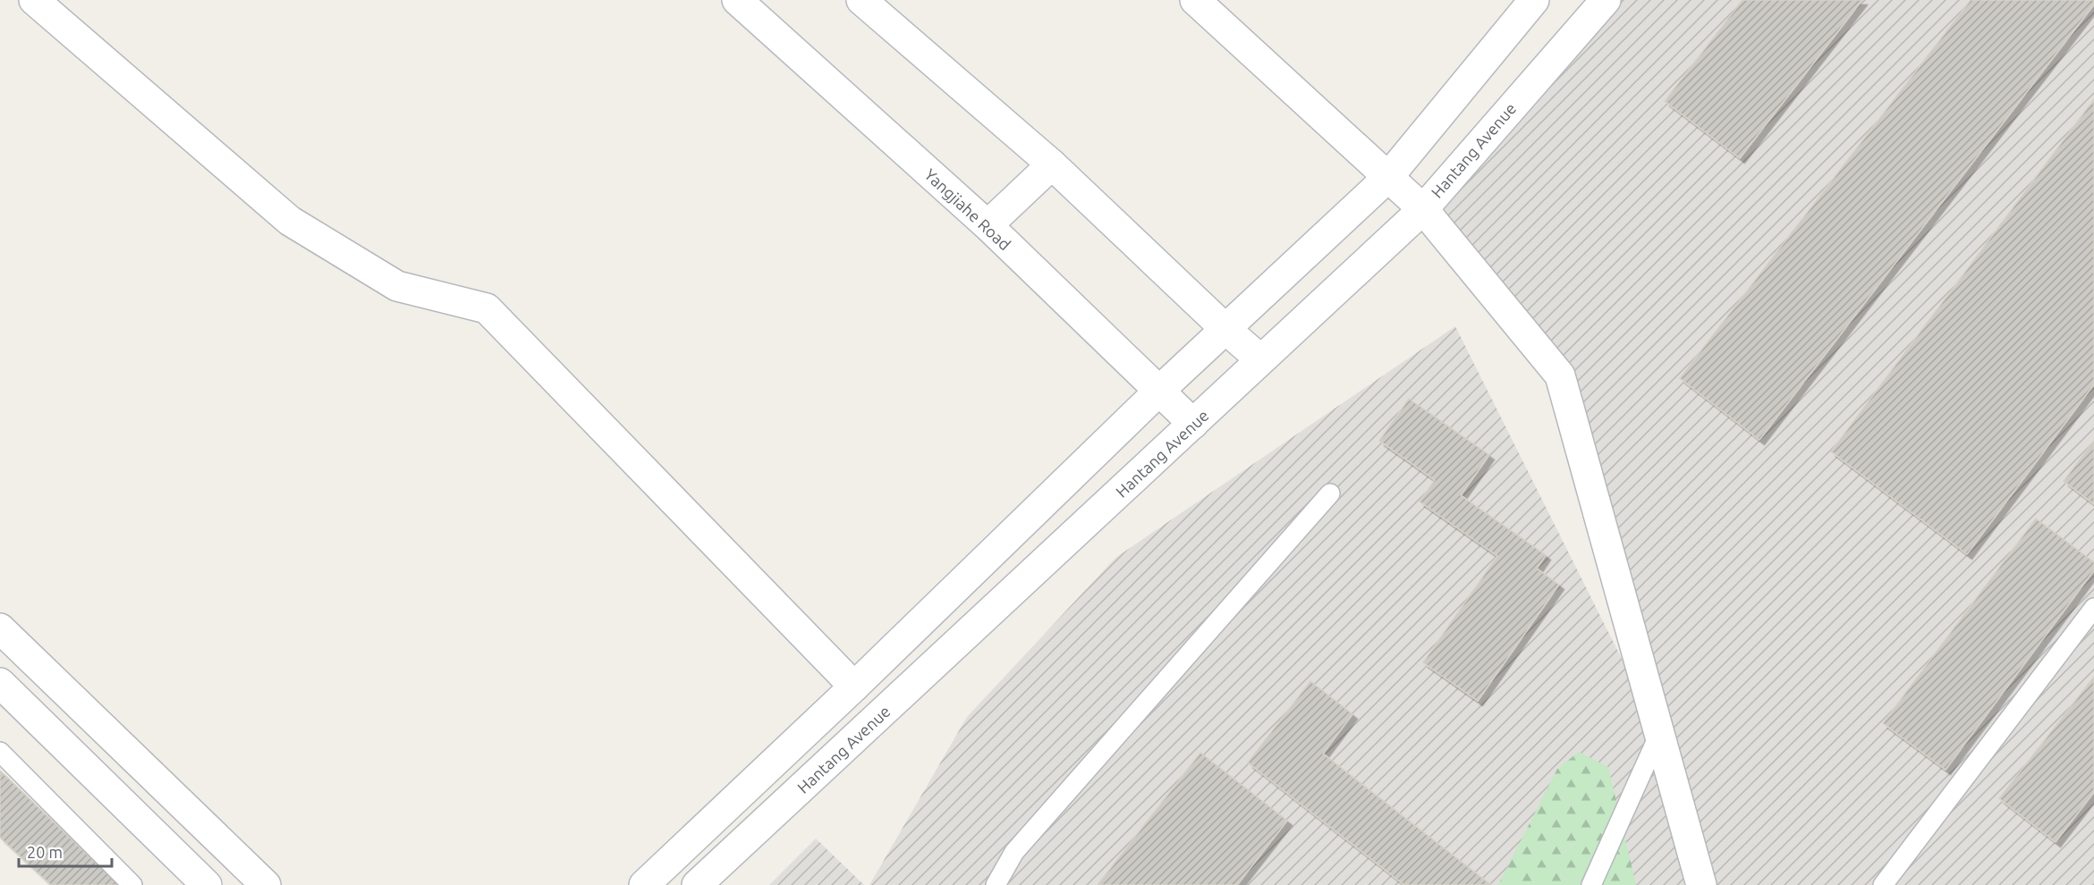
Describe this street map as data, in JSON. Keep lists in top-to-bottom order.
{
  "streets": {
    "main road": ["Hantang Avenue", "Yangjiahe Road"]
  },
  "crossings": [
    ["Hantang Avenue", "Yangjiahe Road"]
  ],
  "scale_bar": "20 m"
}
